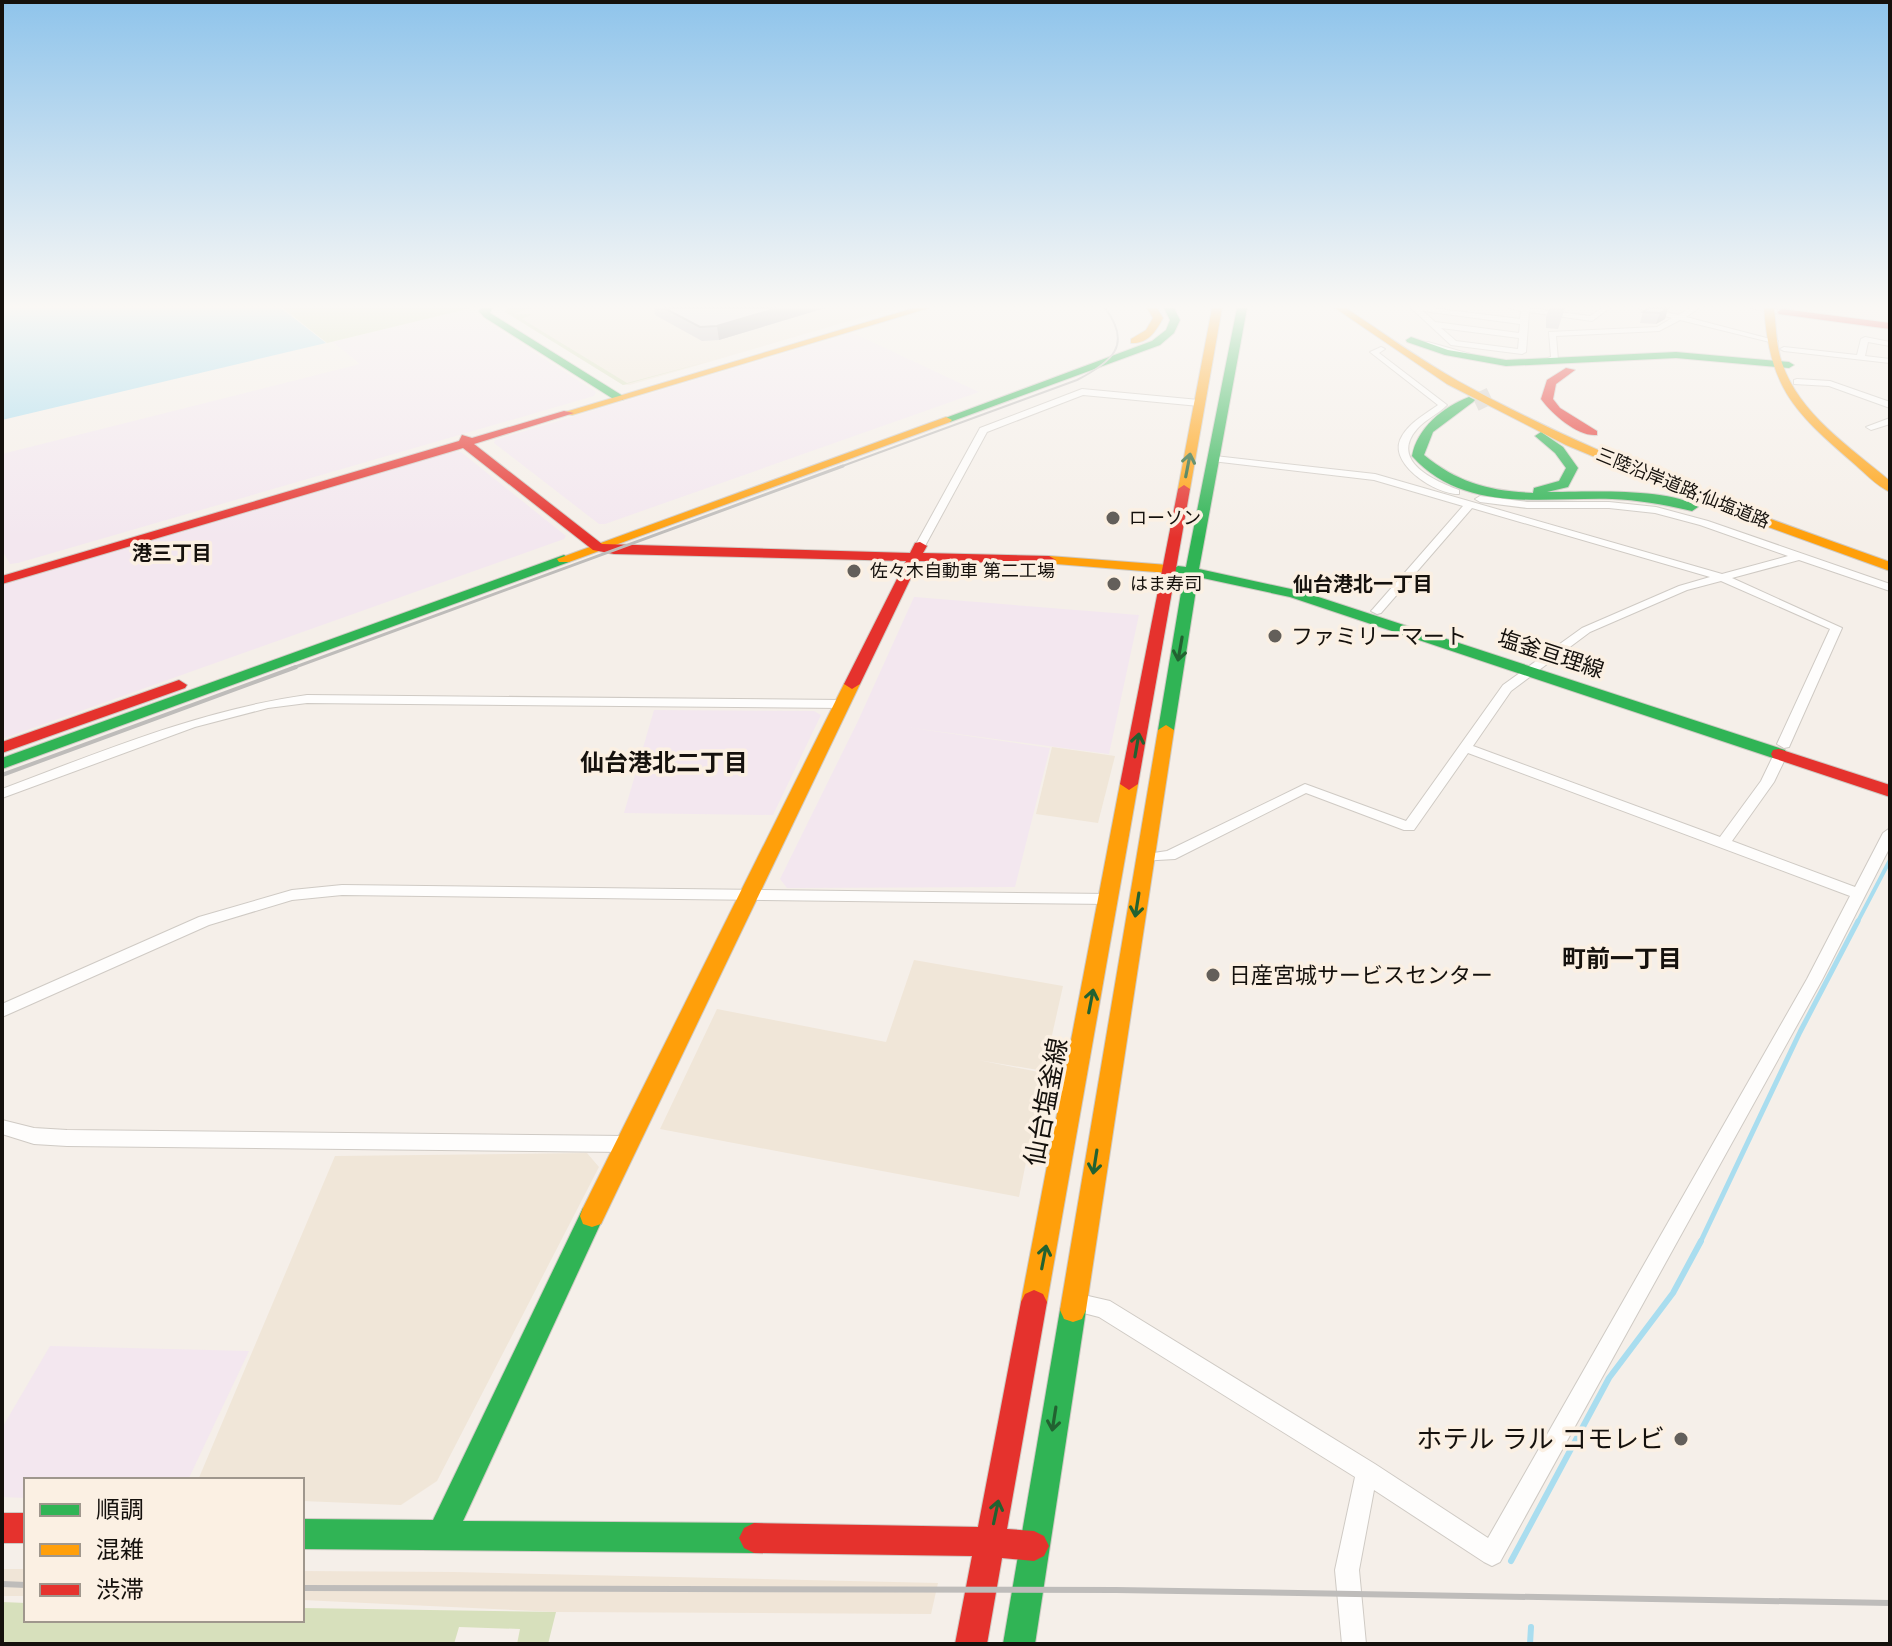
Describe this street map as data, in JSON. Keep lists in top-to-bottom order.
{
  "streets": {
    "main road": ["三陸沿岸道路;仙塩道路", "塩釜亘理線", "仙台塩釜線"]
  },
  "crossings": [
    ["塩釜亘理線", "仙台塩釜線"]
  ],
  "districts": [
    "港三丁目",
    "仙台港北一丁目",
    "仙台港北二丁目",
    "町前一丁目"
  ],
  "places": [
    "ローソン",
    "佐々木自動車 第二工場",
    "はま寿司",
    "ファミリーマート",
    "日産宮城サービスセンター",
    "ホテル ラル コモレビ"
  ],
  "legend": ["順調", "混雑", "渋滞"]
}
